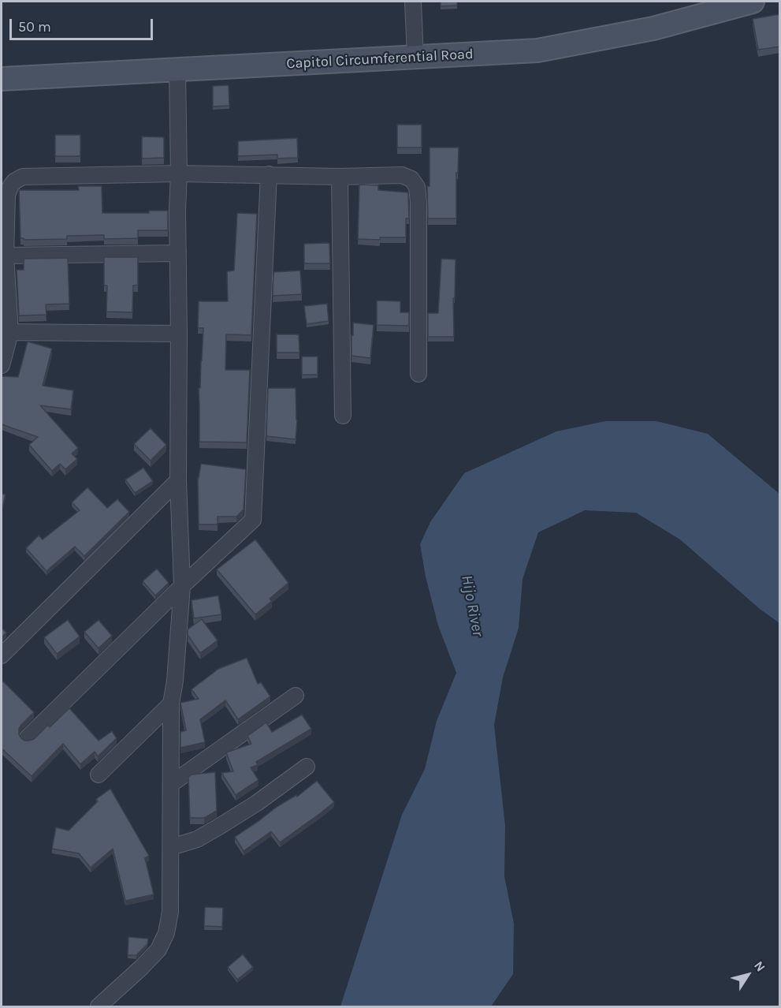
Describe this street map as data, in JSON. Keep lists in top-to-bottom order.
{
  "streets": {
    "main road": ["Capitol Circumferential Road"]
  },
  "water": ["Hijo River"],
  "scale_bar": "50 m",
  "north": "top right"
}
